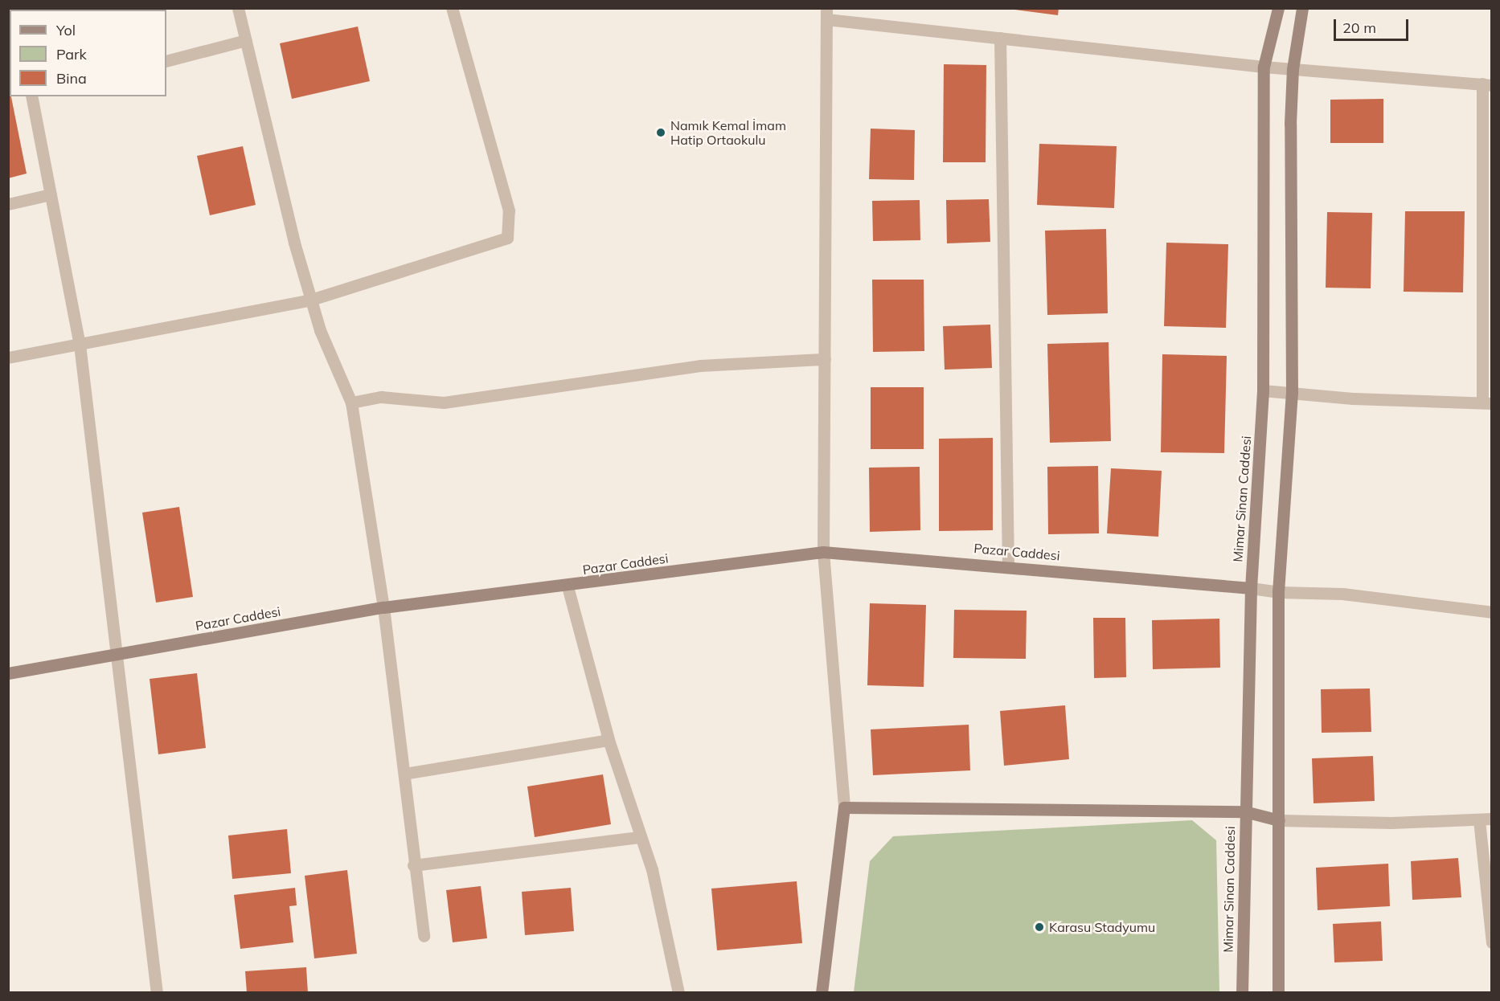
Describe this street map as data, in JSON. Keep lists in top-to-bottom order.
{
  "streets": {
    "main road": ["Mimar Sinan Caddesi", "Pazar Caddesi"]
  },
  "crossings": [
    ["Mimar Sinan Caddesi", "Pazar Caddesi"]
  ],
  "places": ["Namık Kemal İmam Hatip Ortaokulu", "Karasu Stadyumu"],
  "legend": ["Yol", "Park", "Bina"],
  "scale_bar": "20 m"
}
